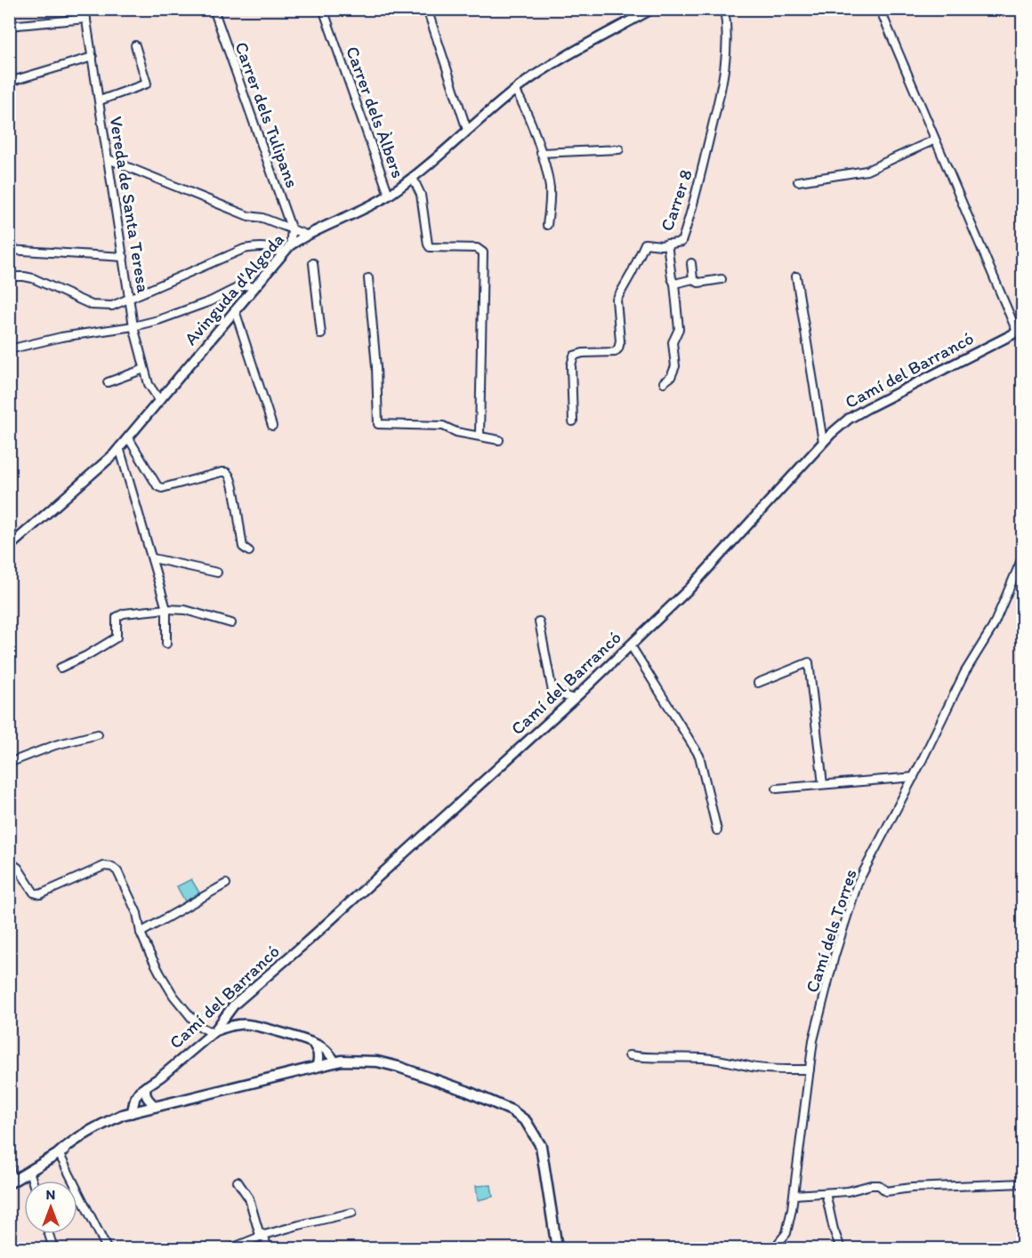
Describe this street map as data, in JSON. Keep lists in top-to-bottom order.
{
  "streets": {
    "street": [
      "Carrer dels Àlbers",
      "Carrer dels Tulipans",
      "Carrer 8",
      "Vereda de Santa Teresa",
      "Avinguda d'Algoda",
      "Camí del Barrancó",
      "Camí dels Torres"
    ]
  },
  "crossings": [
    ["Carrer dels Àlbers", "Avinguda d'Algoda"],
    ["Carrer dels Tulipans", "Avinguda d'Algoda"],
    ["Vereda de Santa Teresa", "Avinguda d'Algoda"]
  ],
  "north": "top"
}
